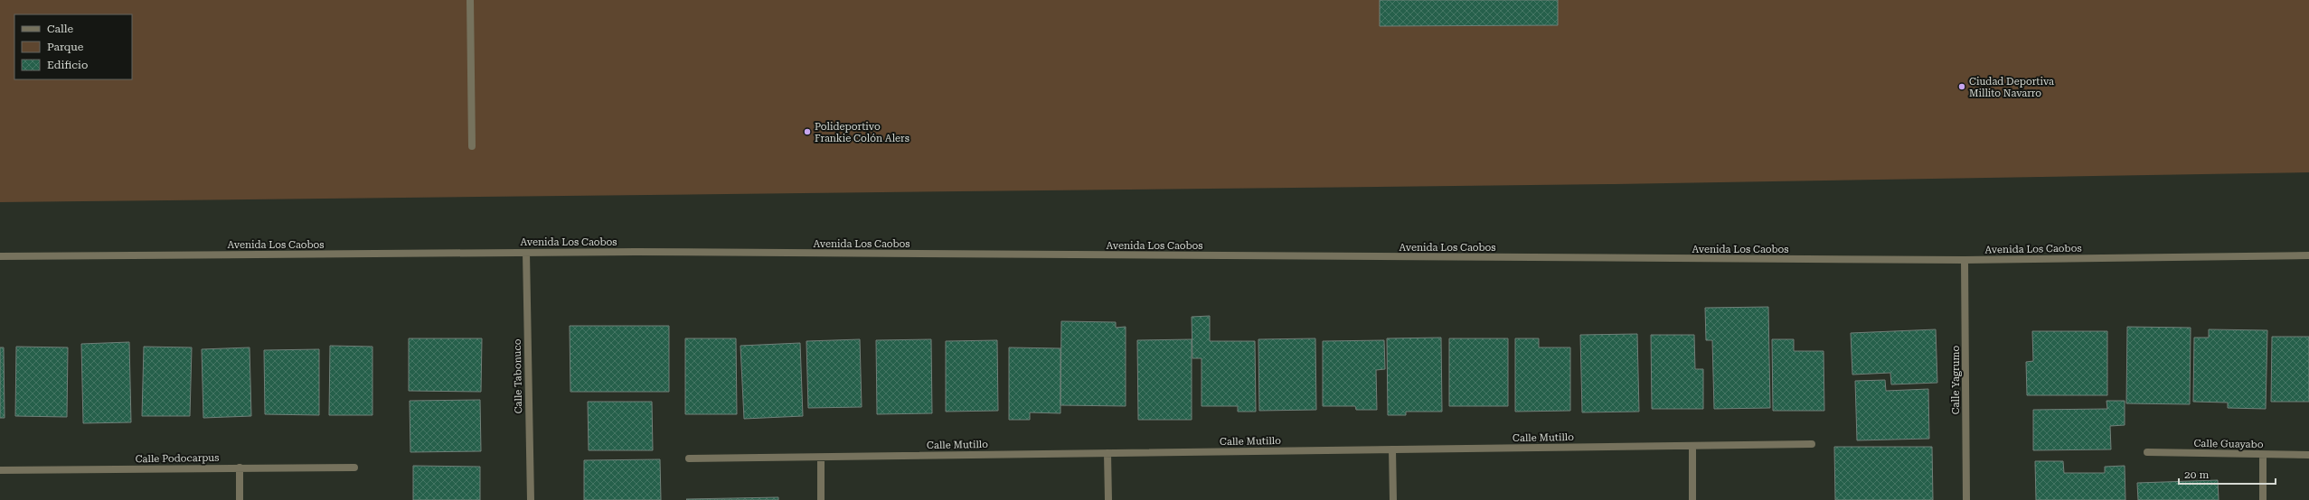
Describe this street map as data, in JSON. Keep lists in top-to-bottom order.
{
  "streets": {
    "street": [
      "Avenida Los Caobos",
      "Calle Tabonuco",
      "Calle Yagrumo",
      "Calle Mutillo",
      "Calle Guayabo",
      "Calle Podocarpus"
    ]
  },
  "crossings": [
    ["Avenida Los Caobos", "Calle Tabonuco"],
    ["Avenida Los Caobos", "Calle Yagrumo"]
  ],
  "places": ["Ciudad Deportiva Millito Navarro", "Polideportivo Frankie Colón Alers"],
  "legend": ["Calle", "Parque", "Edificio"],
  "scale_bar": "20 m"
}
